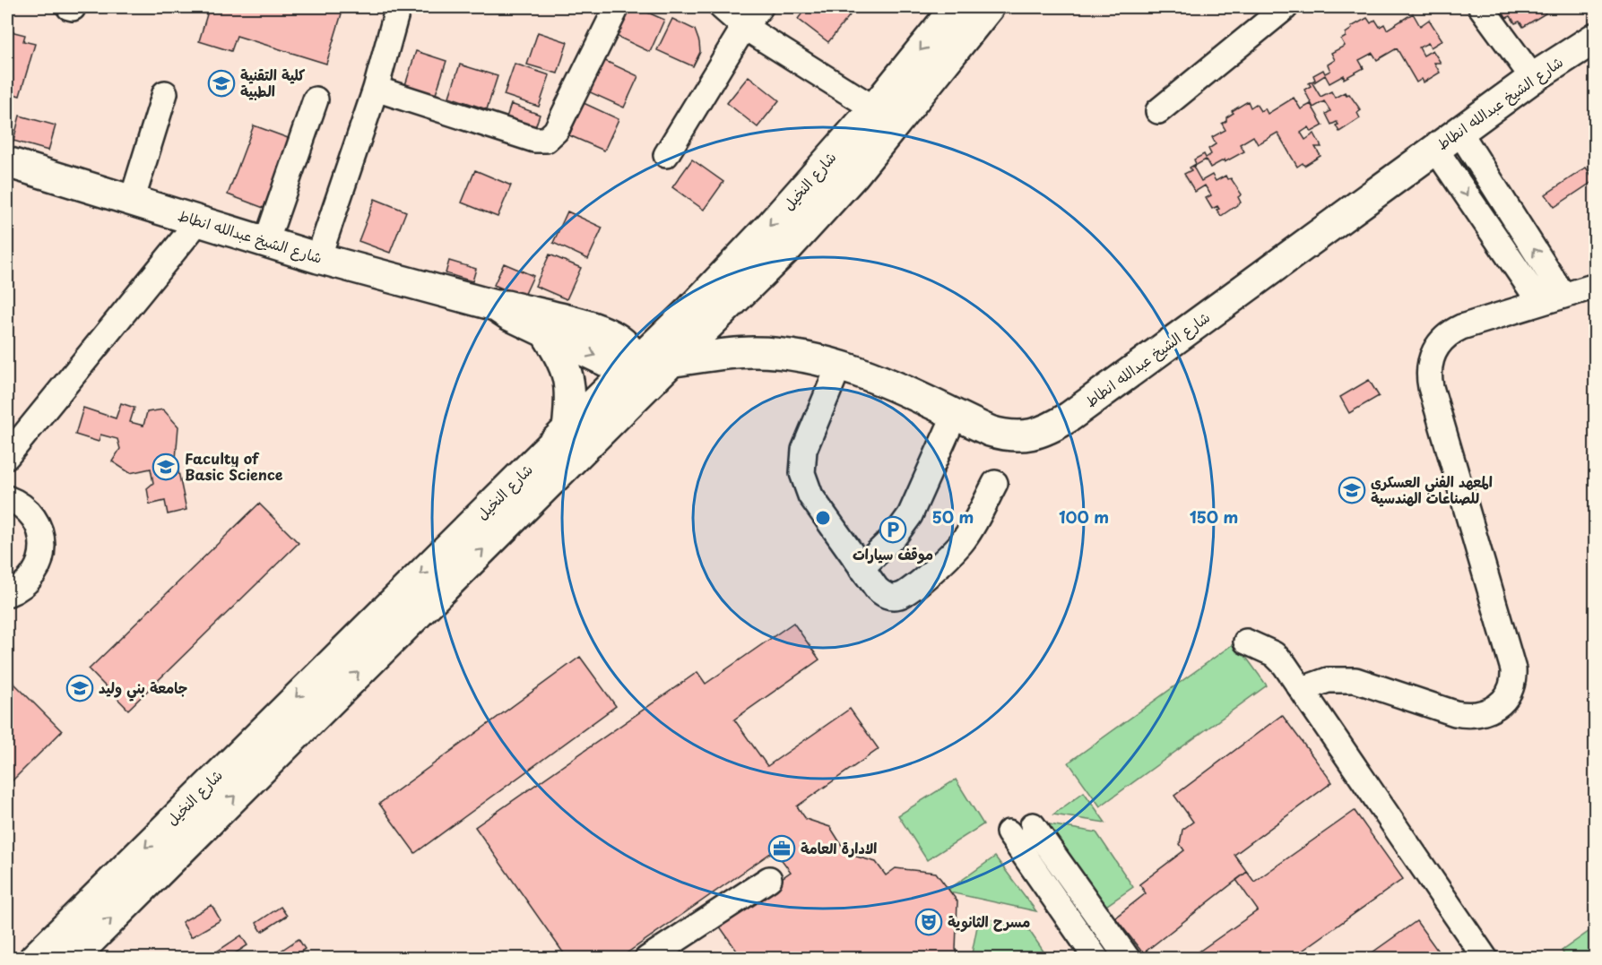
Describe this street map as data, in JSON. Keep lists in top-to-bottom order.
{
  "streets": {
    "main road": ["شارع الشيخ عبدالله انطاط", "شارع النخيل"]
  },
  "crossings": [
    ["شارع الشيخ عبدالله انطاط", "شارع النخيل"]
  ],
  "places": {
    "school or university": [
      "كلية التقنية الطبية",
      "Faculty of Basic Science",
      "المعهد الفني العسكري للصناعات الهندسية",
      "جامعة بني وليد"
    ],
    "parking": ["موقف سيارات"],
    "office": ["الادارة العامة"],
    "theatre": ["مسرح الثانوية"]
  },
  "rings": ["50 m", "100 m", "150 m"]
}
